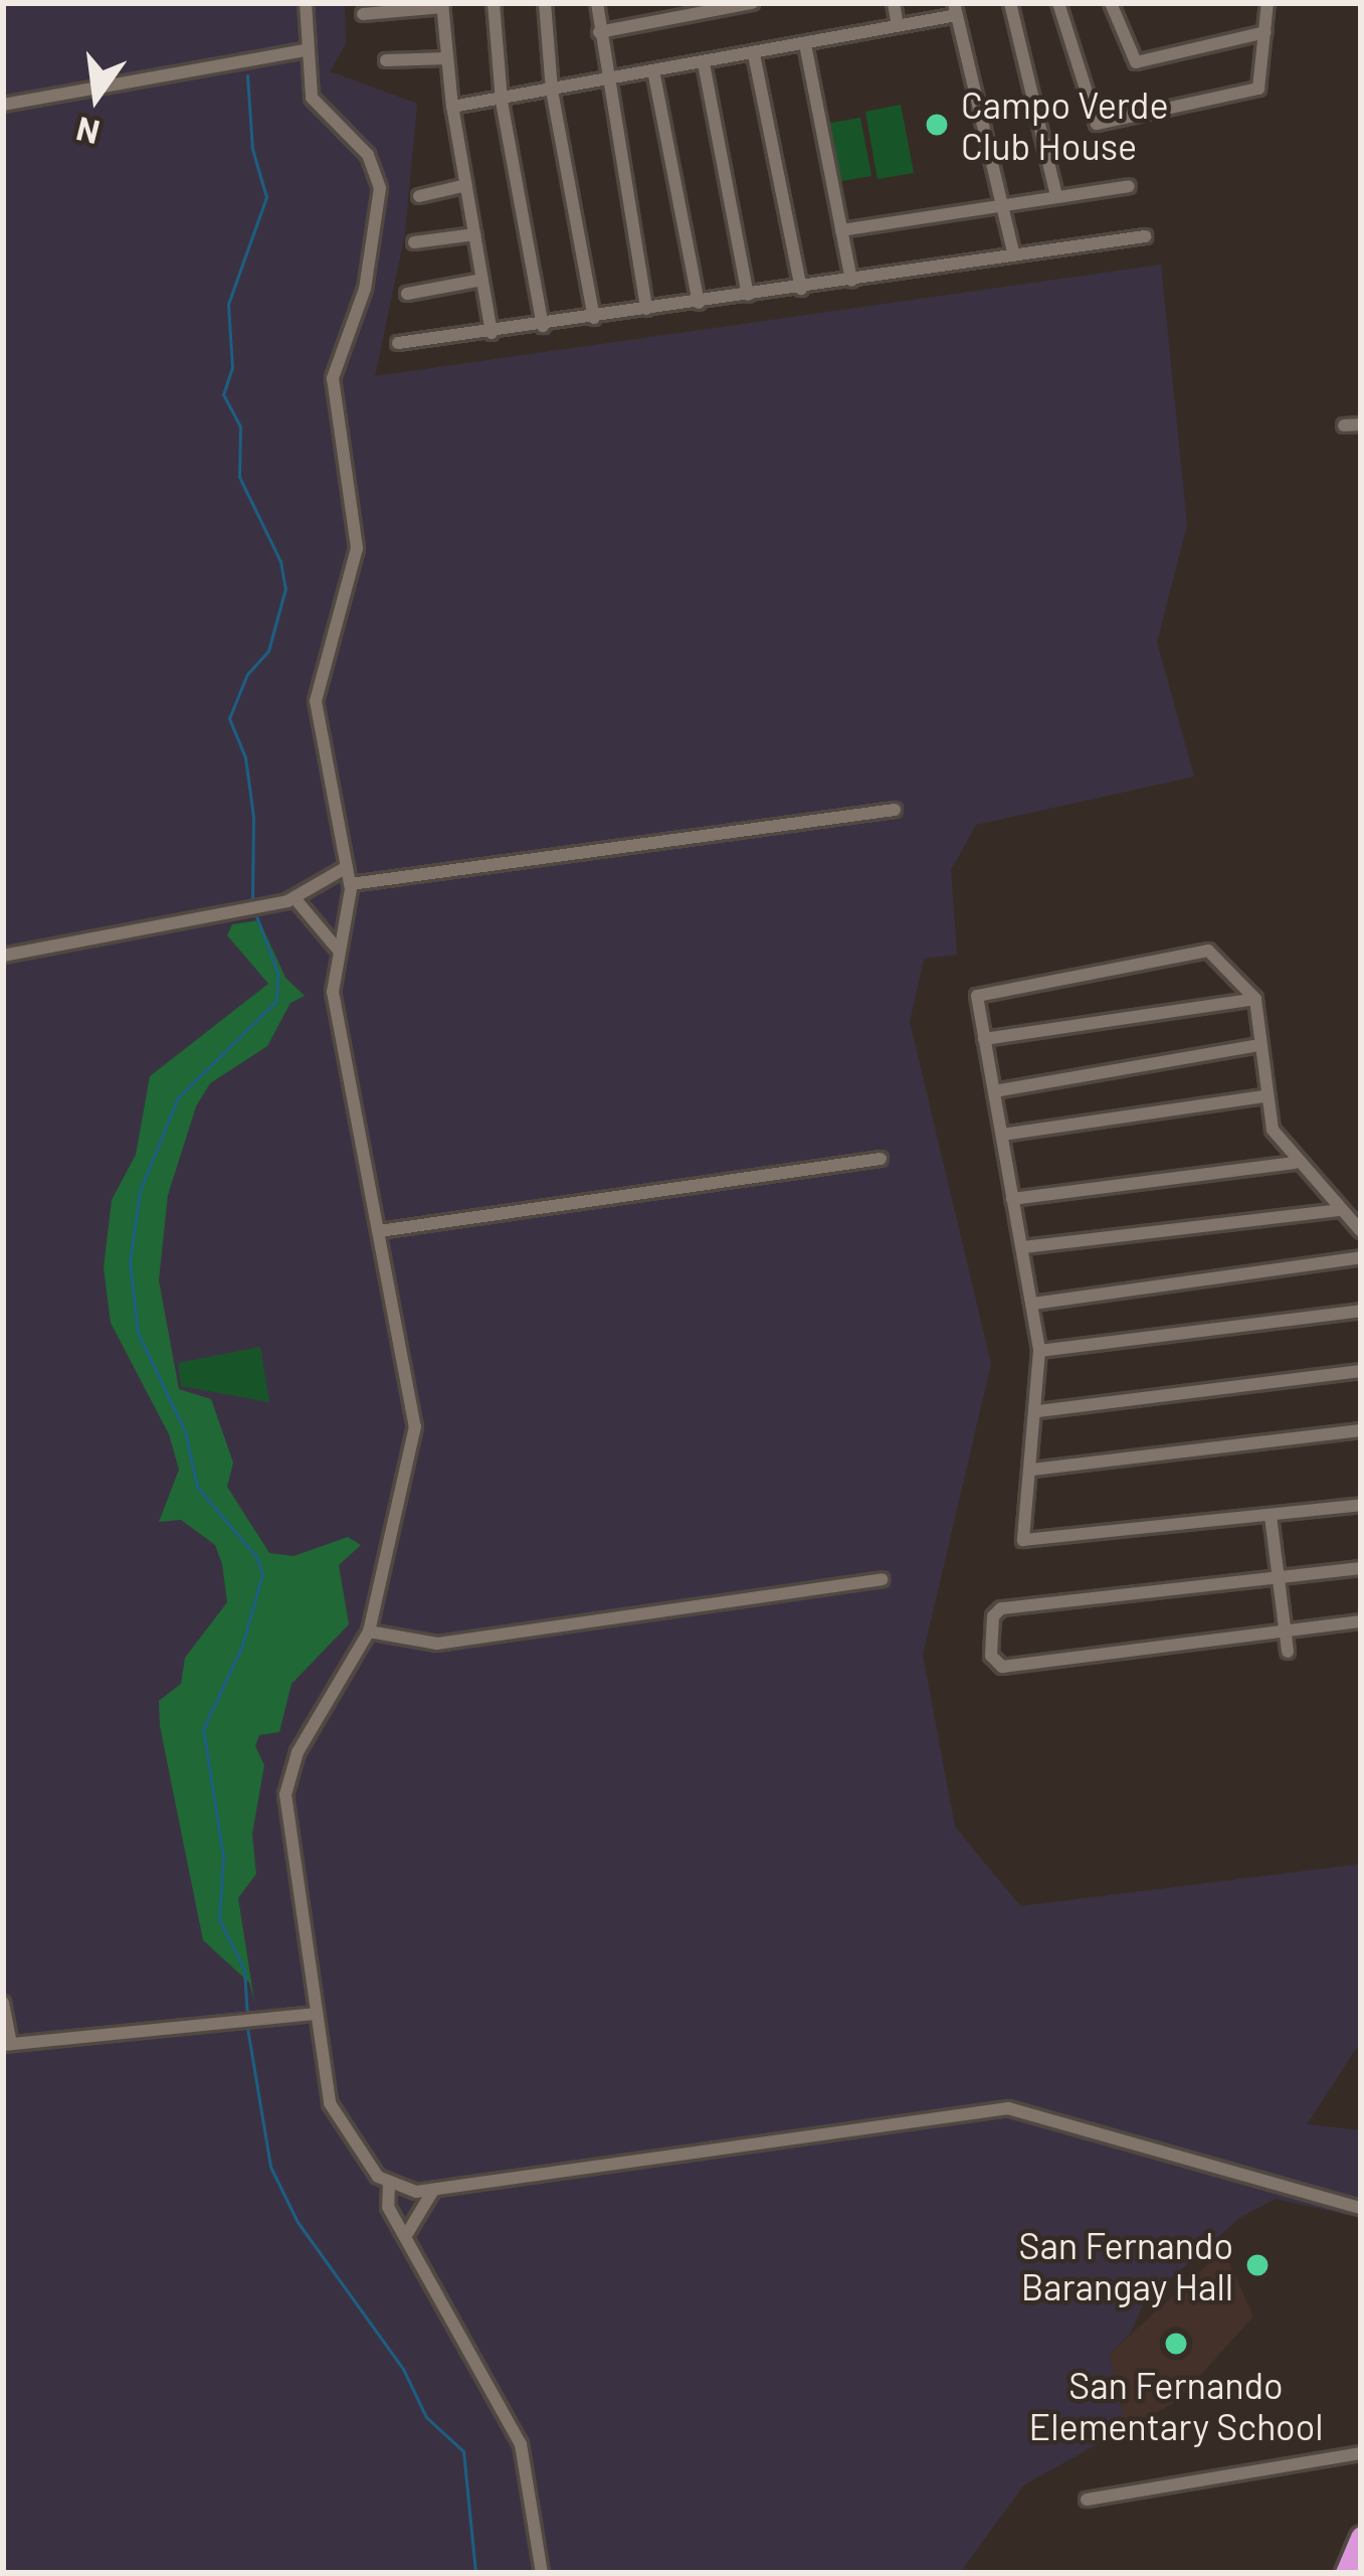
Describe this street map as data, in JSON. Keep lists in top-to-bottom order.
{
  "places": ["Campo Verde Club House", "San Fernando Barangay Hall", "San Fernando Elementary School"],
  "north": "bottom"
}
